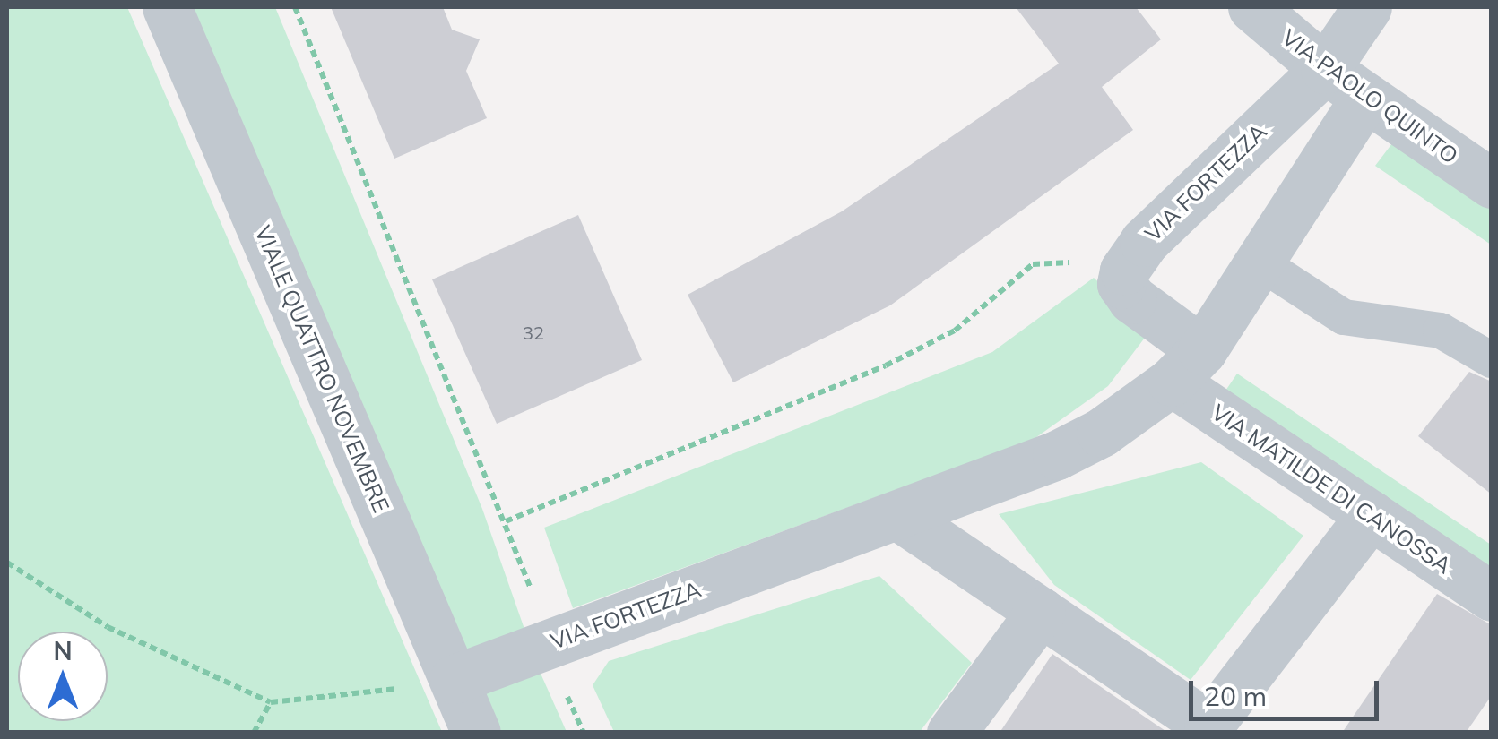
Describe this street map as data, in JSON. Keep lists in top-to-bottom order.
{
  "streets": {
    "street": [
      "VIA PAOLO QUINTO",
      "VIA FORTEZZA",
      "VIALE QUATTRO NOVEMBRE",
      "VIA MATILDE DI CANOSSA"
    ]
  },
  "crossings": [
    ["VIA PAOLO QUINTO", "VIA FORTEZZA"],
    ["VIA FORTEZZA", "VIALE QUATTRO NOVEMBRE"],
    ["VIA FORTEZZA", "VIA MATILDE DI CANOSSA"]
  ],
  "house_numbers": ["32"],
  "scale_bar": "20 m",
  "north": "top"
}
